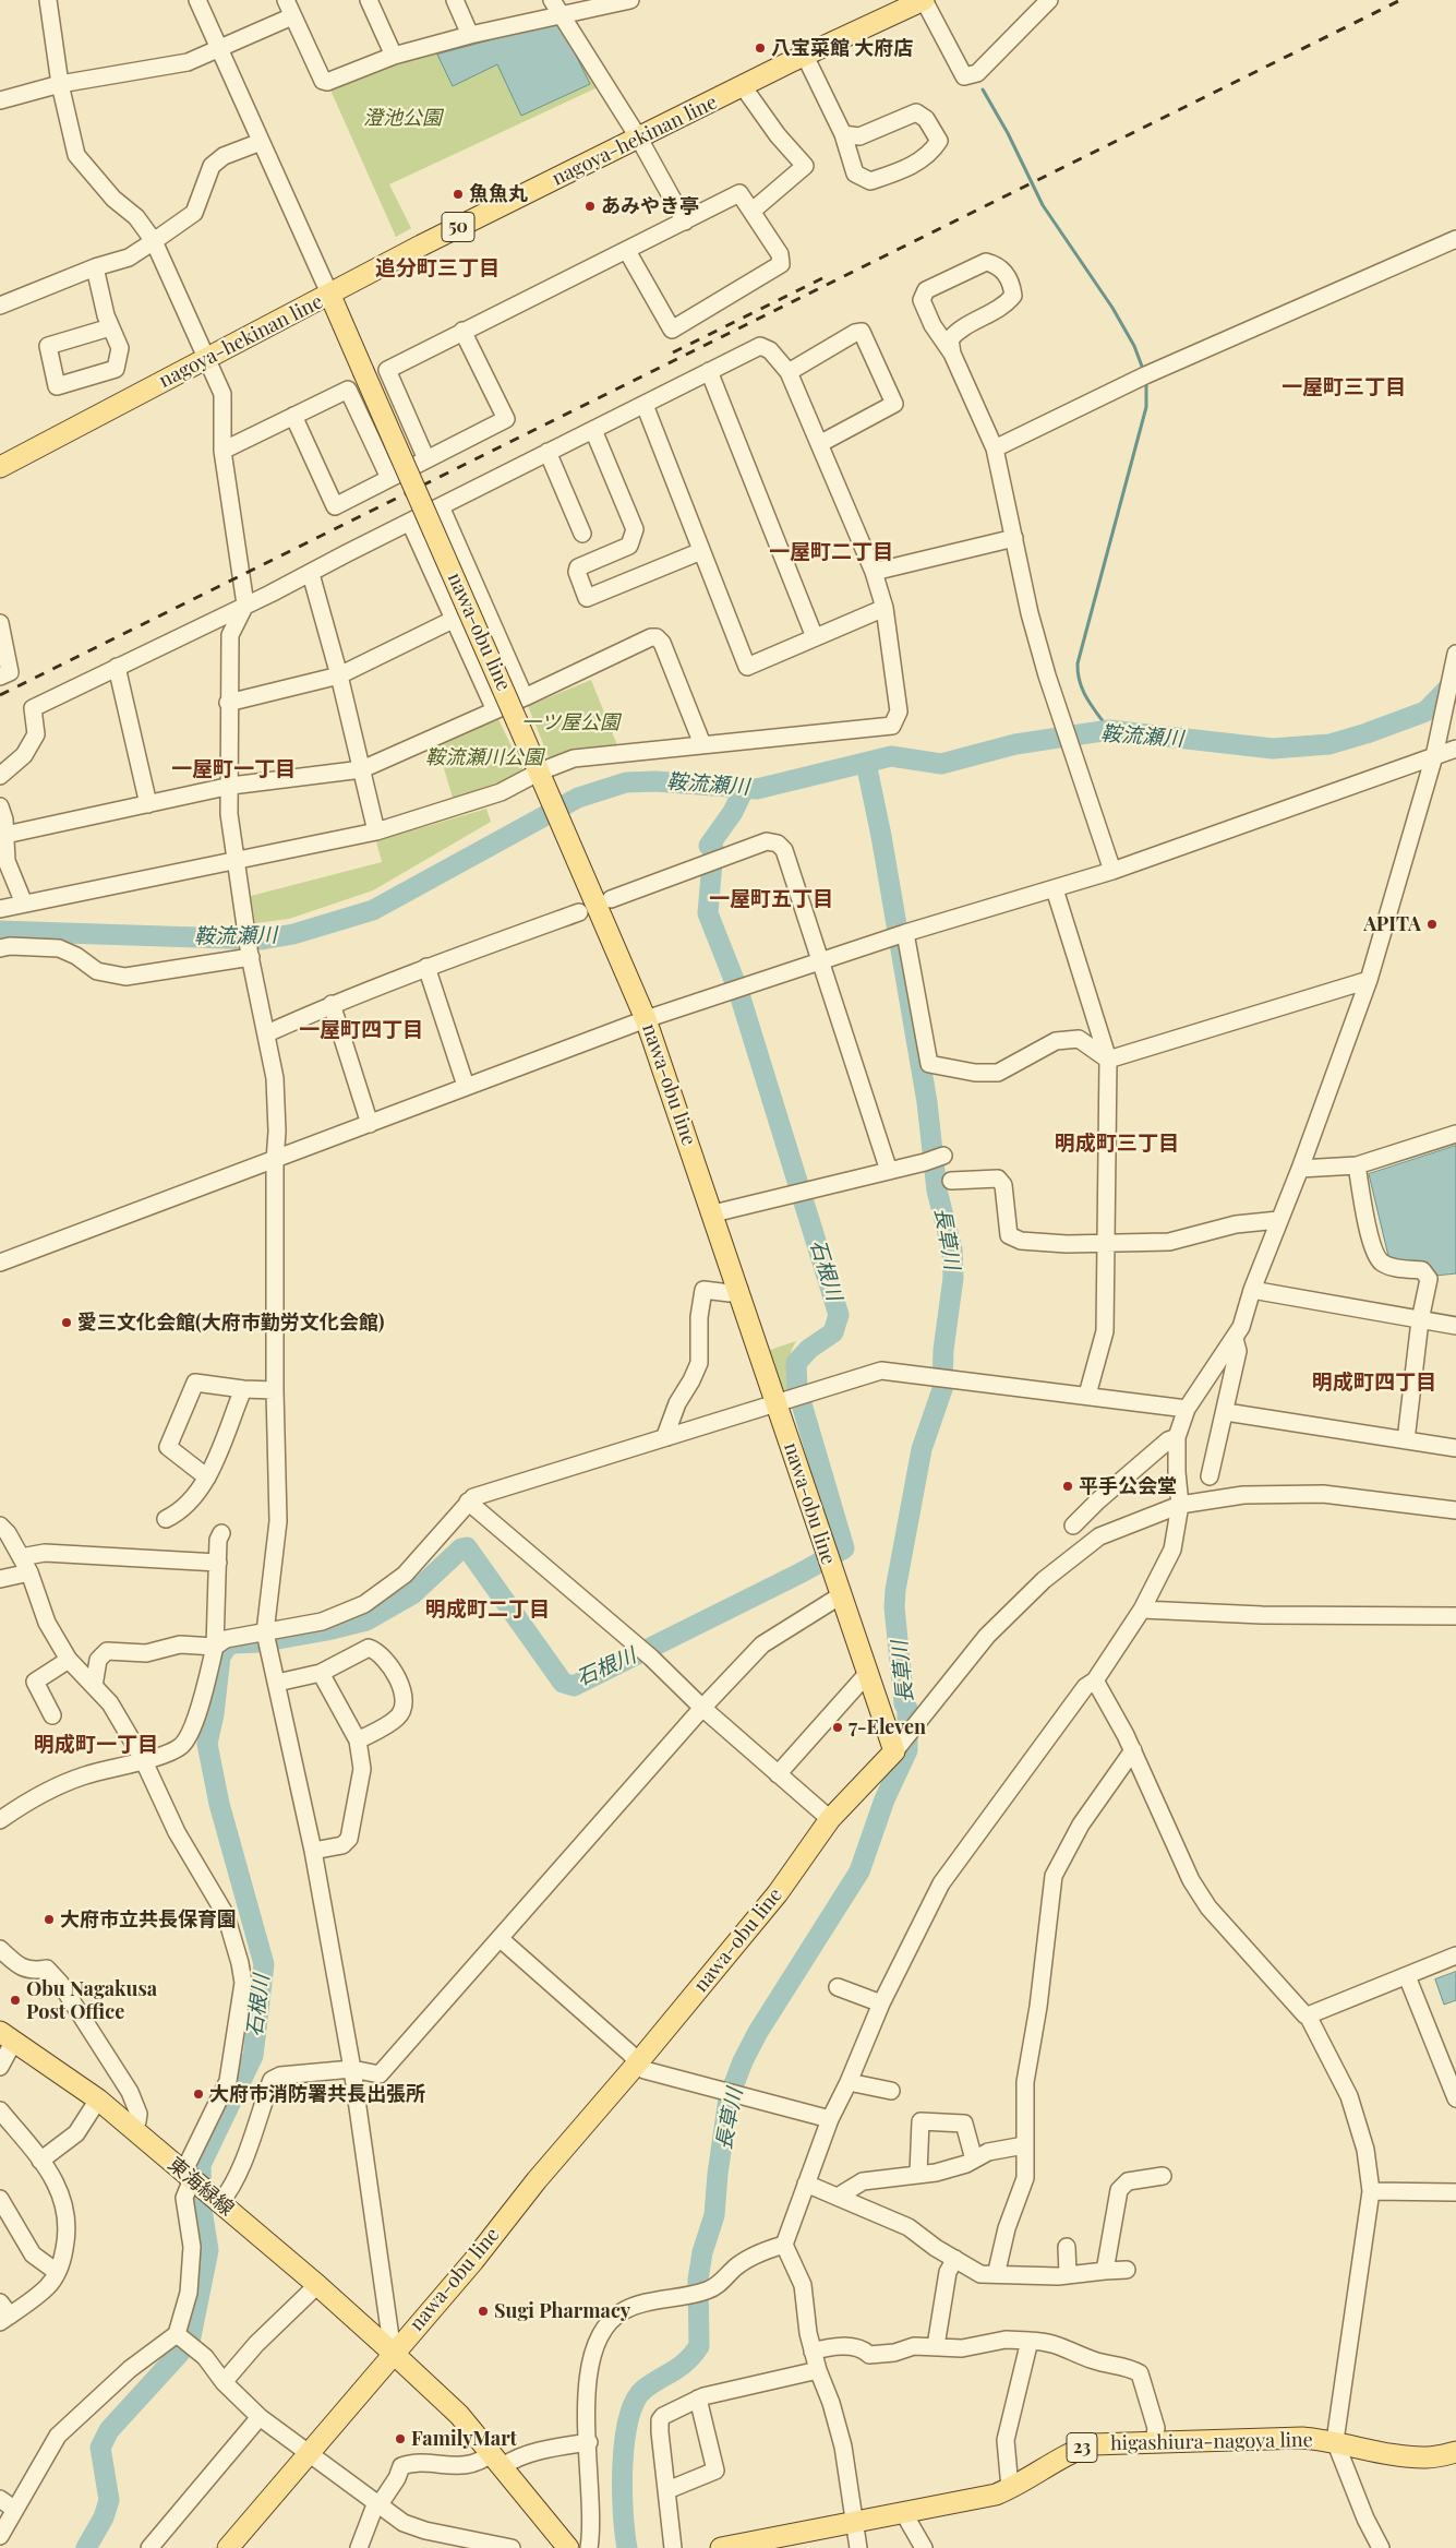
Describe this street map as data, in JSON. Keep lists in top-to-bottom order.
{
  "streets": {
    "main road": [
      "nagoya-hekinan line",
      "50",
      "nawa-obu line",
      "東海緑線",
      "higashiura-nagoya line",
      "23"
    ]
  },
  "crossings": [
    ["nagoya-hekinan line", "nawa-obu line"],
    ["nawa-obu line", "東海緑線"]
  ],
  "districts": [
    "追分町三丁目",
    "一屋町三丁目",
    "一屋町二丁目",
    "一屋町一丁目",
    "一屋町五丁目",
    "一屋町四丁目",
    "明成町三丁目",
    "明成町四丁目",
    "明成町二丁目",
    "明成町一丁目"
  ],
  "water": ["鞍流瀬川", "長草川", "石根川"],
  "parks": ["澄池公園", "一ツ屋公園", "鞍流瀬川公園"],
  "places": [
    "八宝菜館 大府店",
    "魚魚丸",
    "あみやき亭",
    "APITA",
    "愛三文化会館(大府市勤労文化会館)",
    "平手公会堂",
    "7-Eleven",
    "大府市立共長保育園",
    "Obu Nagakusa Post Office",
    "大府市消防署共長出張所",
    "Sugi Pharmacy",
    "FamilyMart"
  ]
}
